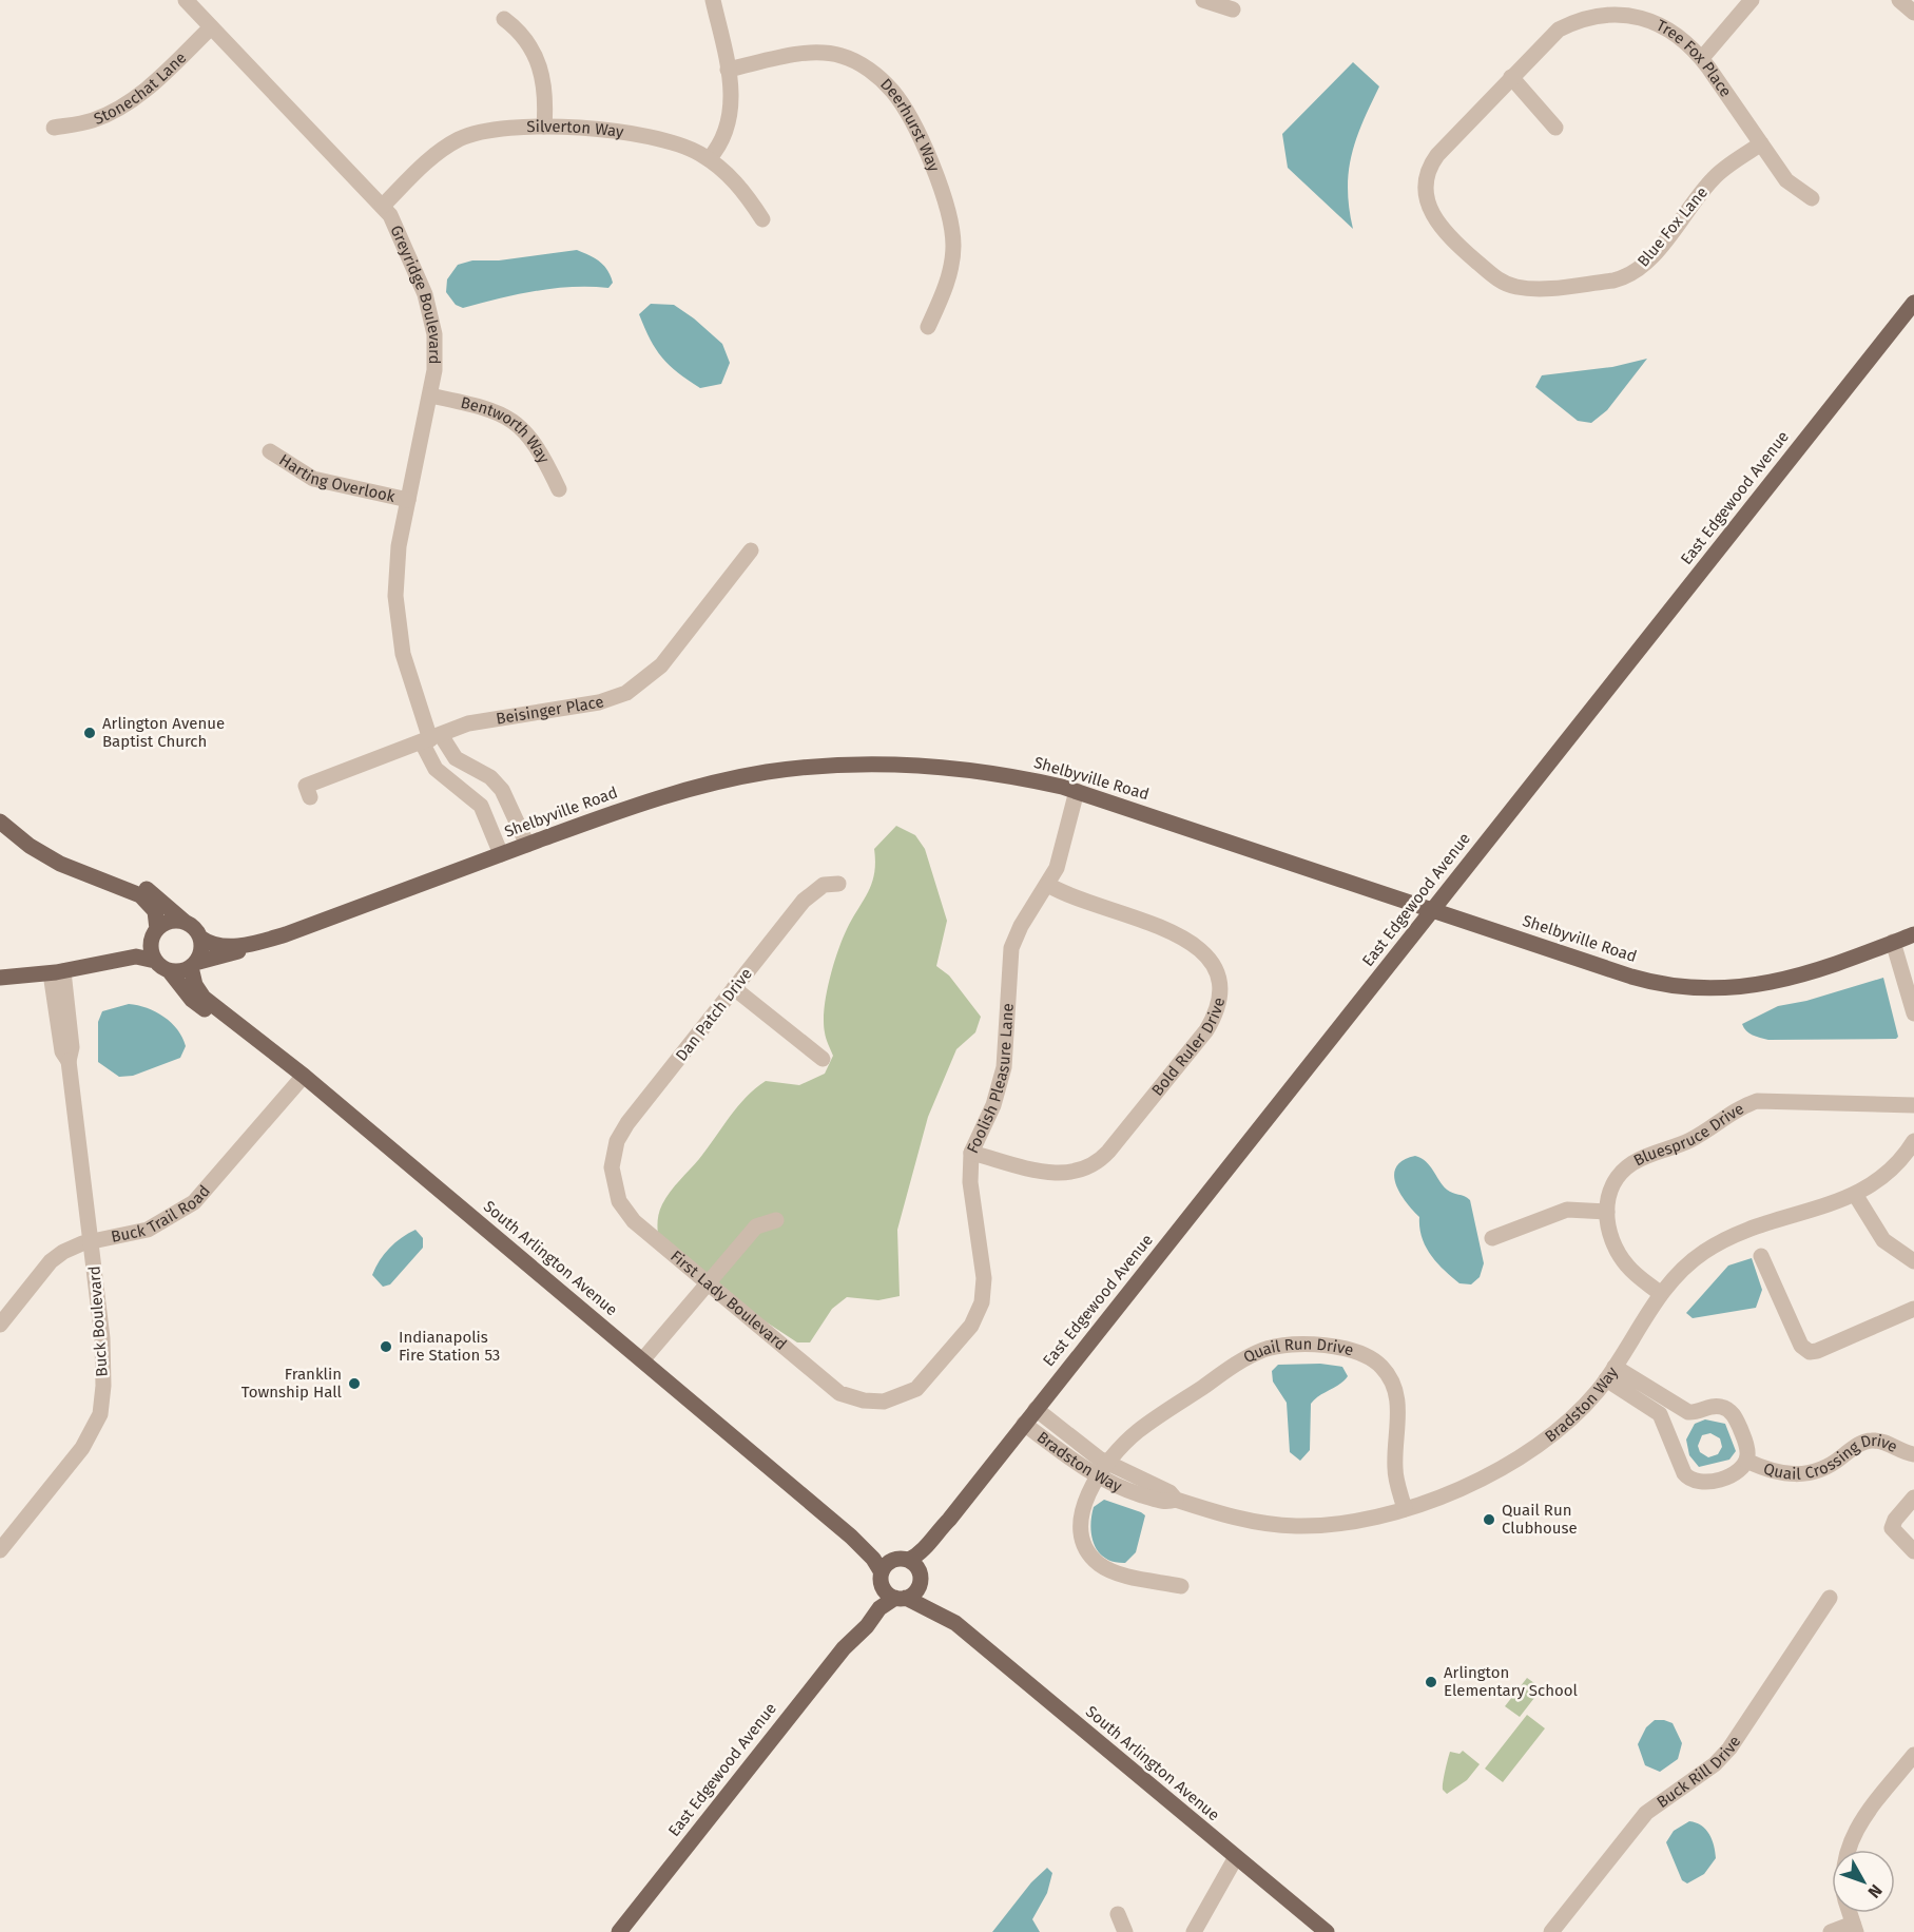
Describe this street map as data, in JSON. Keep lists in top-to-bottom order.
{
  "streets": {
    "main road": ["East Edgewood Avenue", "Shelbyville Road", "South Arlington Avenue"],
    "street": [
      "Tree Fox Place",
      "Stonechat Lane",
      "Deerhurst Way",
      "Silverton Way",
      "Blue Fox Lane",
      "Greyridge Boulevard",
      "Bentworth Way",
      "Harting Overlook",
      "Beisinger Place",
      "Dan Patch Drive",
      "Bold Ruler Drive",
      "Foolish Pleasure Lane",
      "Bluespruce Drive",
      "Buck Trail Road",
      "First Lady Boulevard",
      "Buck Boulevard",
      "Quail Run Drive",
      "Bradston Way",
      "Quail Crossing Drive",
      "Buck Rill Drive"
    ]
  },
  "crossings": [
    ["Tree Fox Place", "Blue Fox Lane"],
    ["Stonechat Lane", "Greyridge Boulevard"],
    ["Silverton Way", "Greyridge Boulevard"],
    ["Greyridge Boulevard", "Bentworth Way"],
    ["Greyridge Boulevard", "Harting Overlook"],
    ["Greyridge Boulevard", "Beisinger Place"],
    ["Greyridge Boulevard", "Shelbyville Road"],
    ["East Edgewood Avenue", "Shelbyville Road"],
    ["East Edgewood Avenue", "Bradston Way"],
    ["Shelbyville Road", "Foolish Pleasure Lane"],
    ["Dan Patch Drive", "First Lady Boulevard"],
    ["Bold Ruler Drive", "Foolish Pleasure Lane"],
    ["Foolish Pleasure Lane", "First Lady Boulevard"],
    ["Bluespruce Drive", "Bradston Way"],
    ["Buck Trail Road", "South Arlington Avenue"],
    ["Buck Trail Road", "Buck Boulevard"],
    ["Quail Run Drive", "Bradston Way"],
    ["Bradston Way", "Quail Crossing Drive"]
  ],
  "places": [
    "Arlington Avenue Baptist Church",
    "Indianapolis Fire Station 53",
    "Franklin Township Hall",
    "Quail Run Clubhouse",
    "Arlington Elementary School"
  ],
  "north": "bottom right"
}
